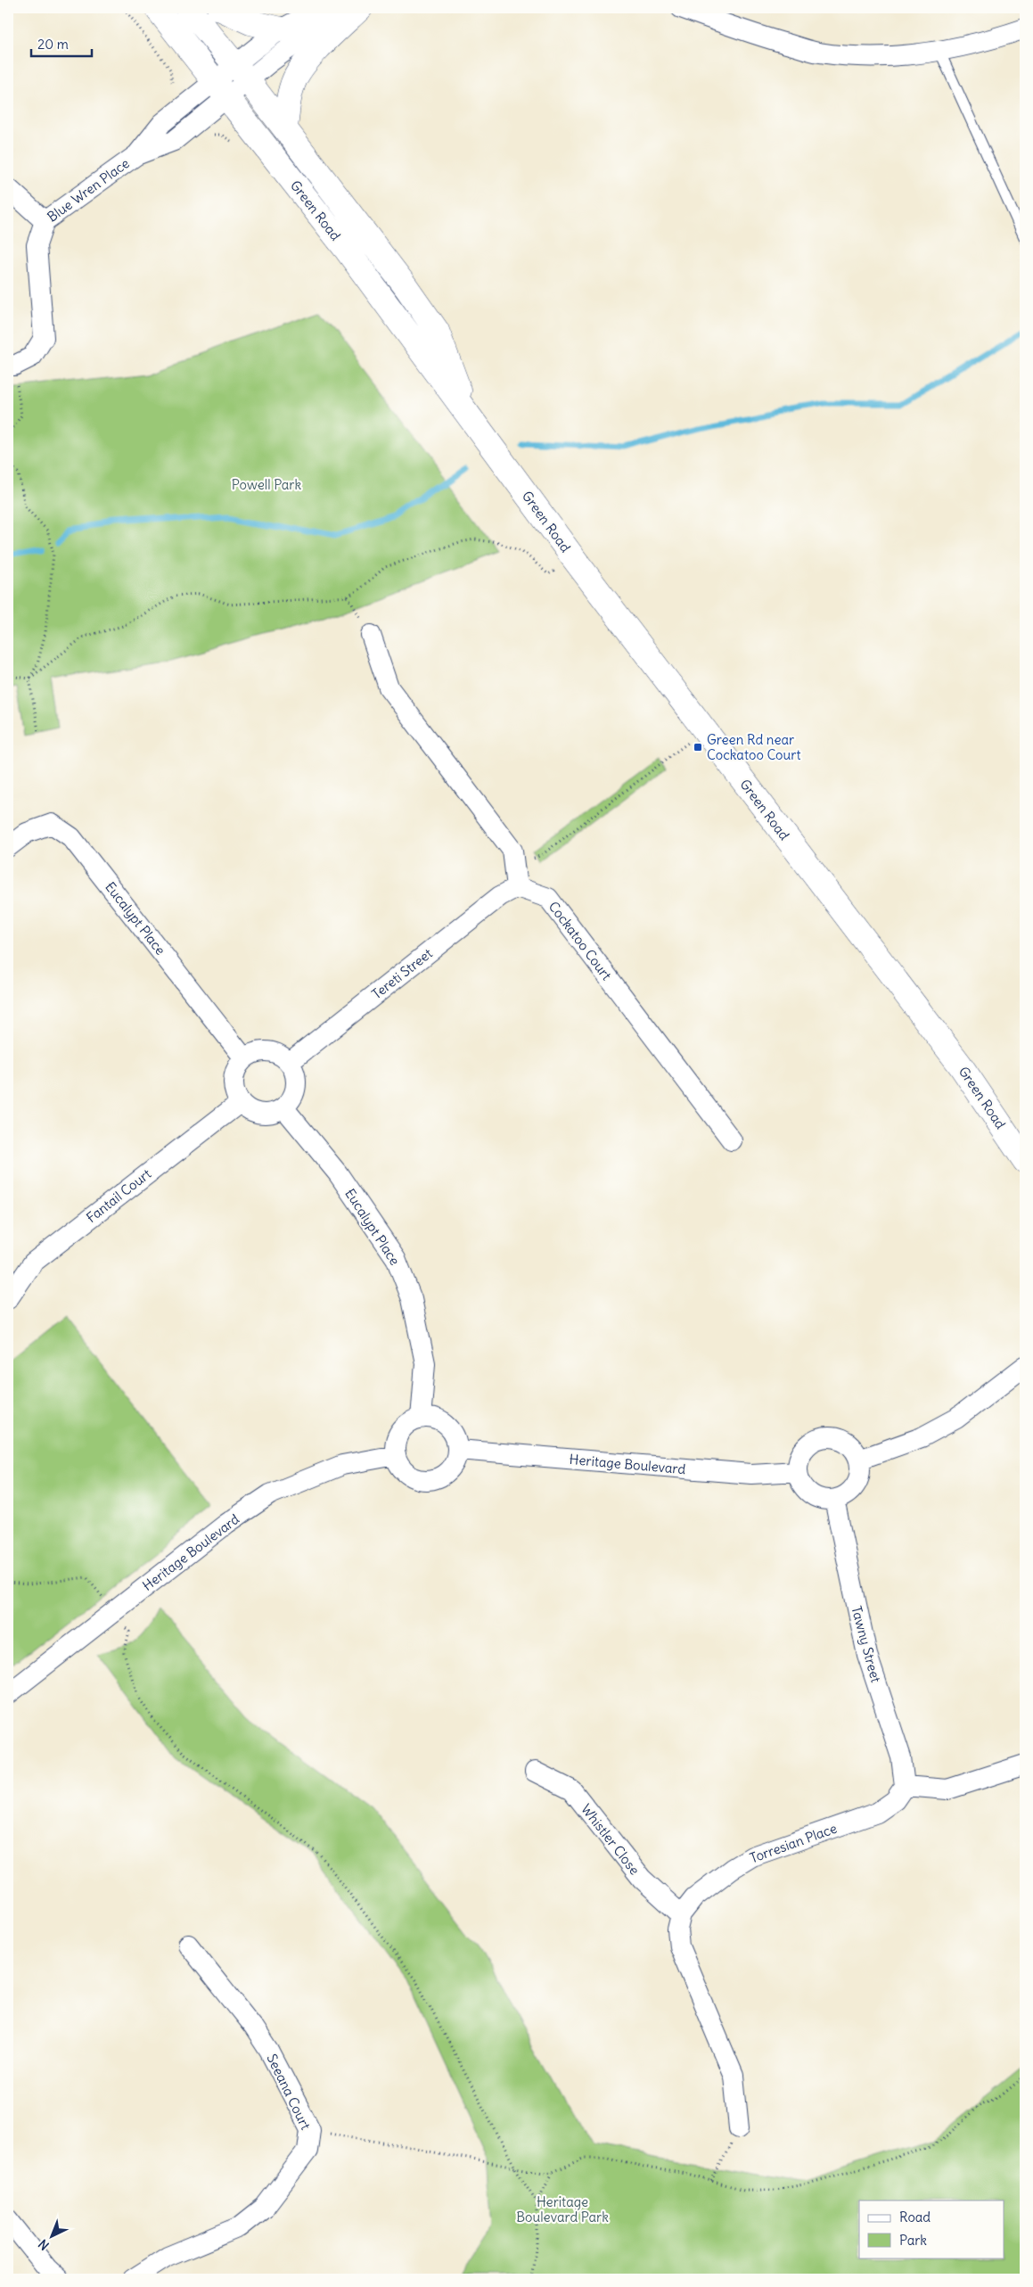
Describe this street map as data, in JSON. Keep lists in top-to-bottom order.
{
  "streets": {
    "street": [
      "Blue Wren Place",
      "Green Road",
      "Eucalypt Place",
      "Cockatoo Court",
      "Tereti Street",
      "Fantail Court",
      "Heritage Boulevard",
      "Tawny Street",
      "Whistler Close",
      "Torresian Place",
      "Seeana Court"
    ]
  },
  "crossings": [
    ["Blue Wren Place", "Green Road"],
    ["Eucalypt Place", "Tereti Street"],
    ["Eucalypt Place", "Fantail Court"],
    ["Eucalypt Place", "Heritage Boulevard"],
    ["Cockatoo Court", "Tereti Street"],
    ["Tereti Street", "Fantail Court"],
    ["Heritage Boulevard", "Tawny Street"],
    ["Tawny Street", "Torresian Place"],
    ["Whistler Close", "Torresian Place"]
  ],
  "parks": ["Powell Park", "Heritage Boulevard Park"],
  "places": {
    "transit": ["Green Rd near Cockatoo Court"]
  },
  "legend": ["Road", "Park"],
  "scale_bar": "20 m",
  "north": "bottom left"
}
